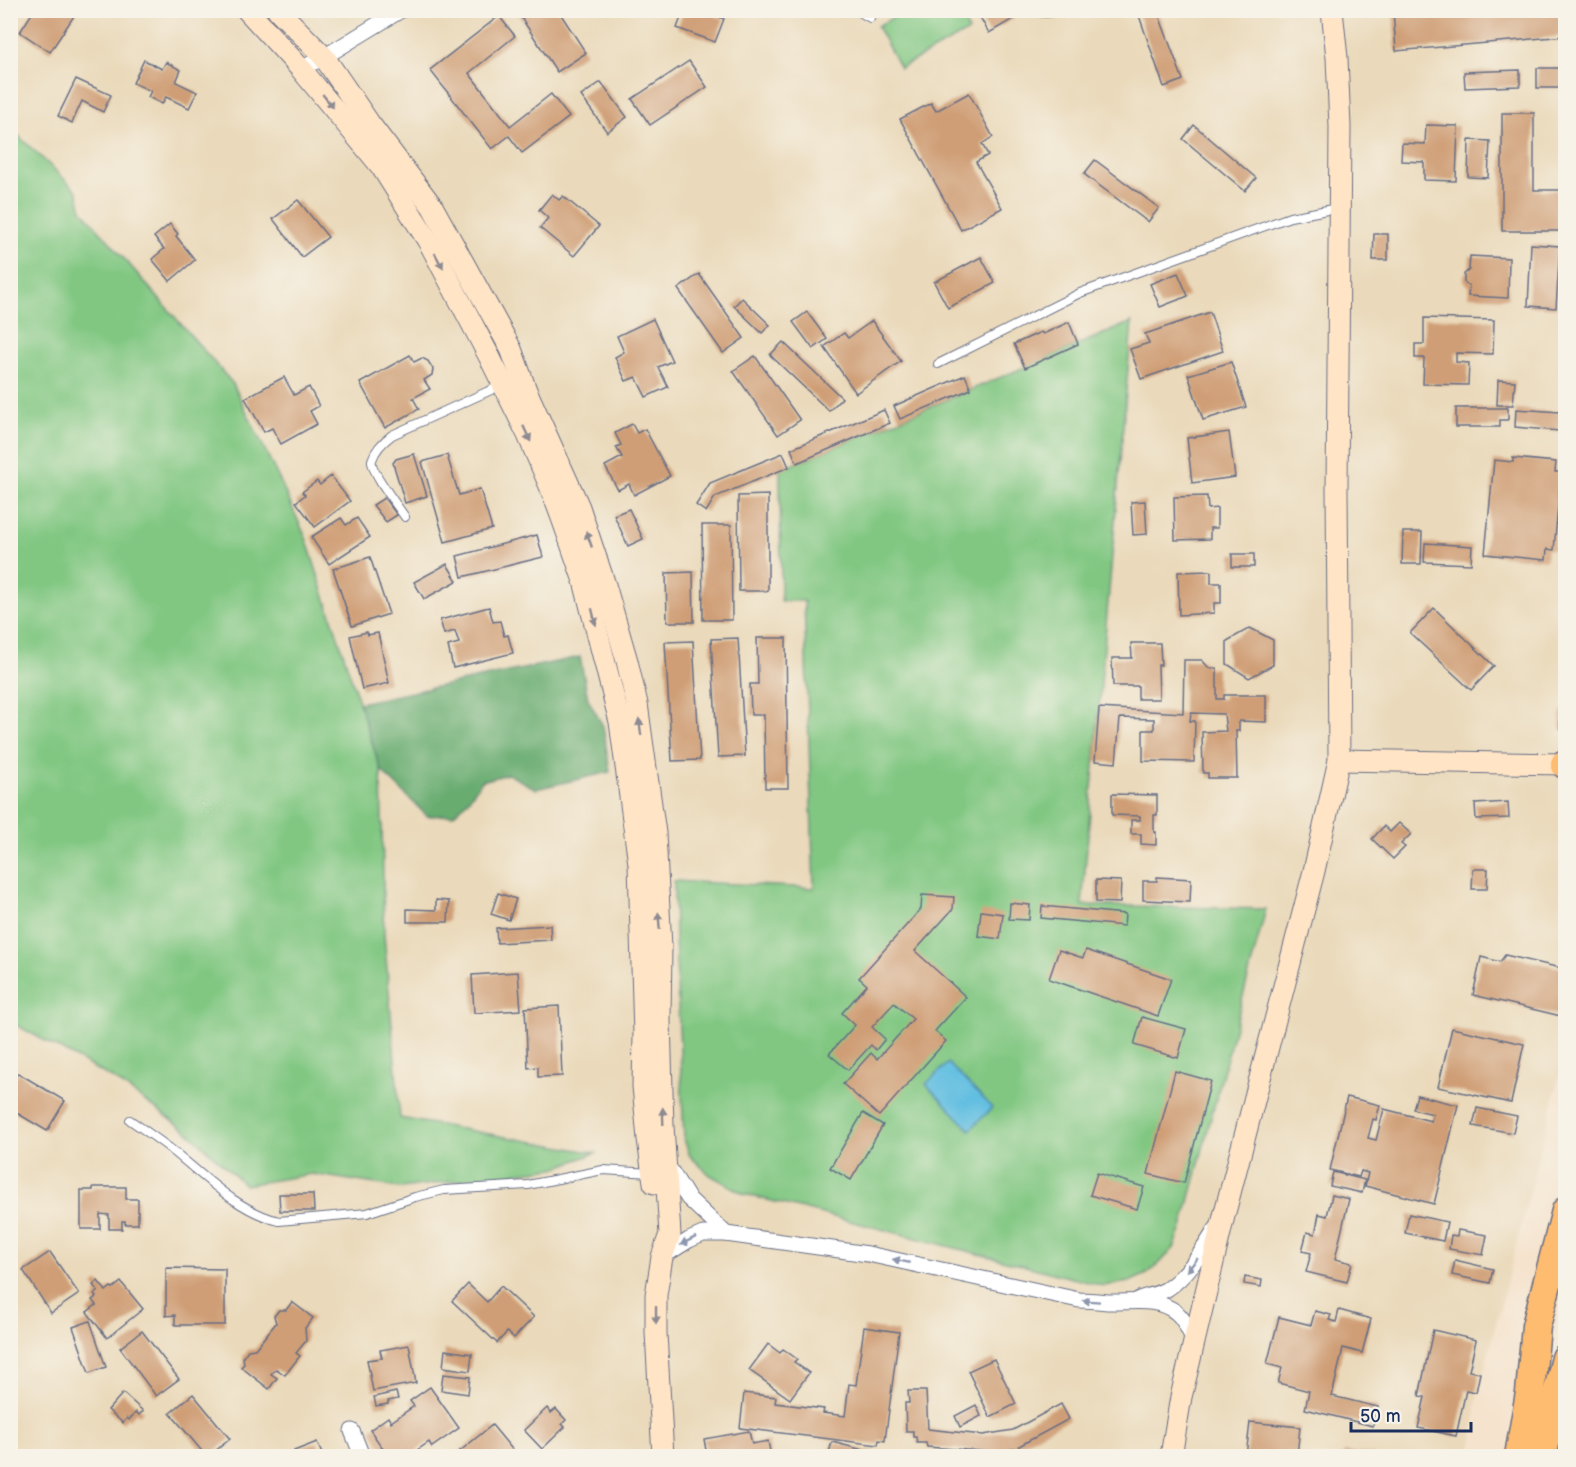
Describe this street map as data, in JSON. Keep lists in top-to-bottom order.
{
  "scale_bar": "50 m"
}
